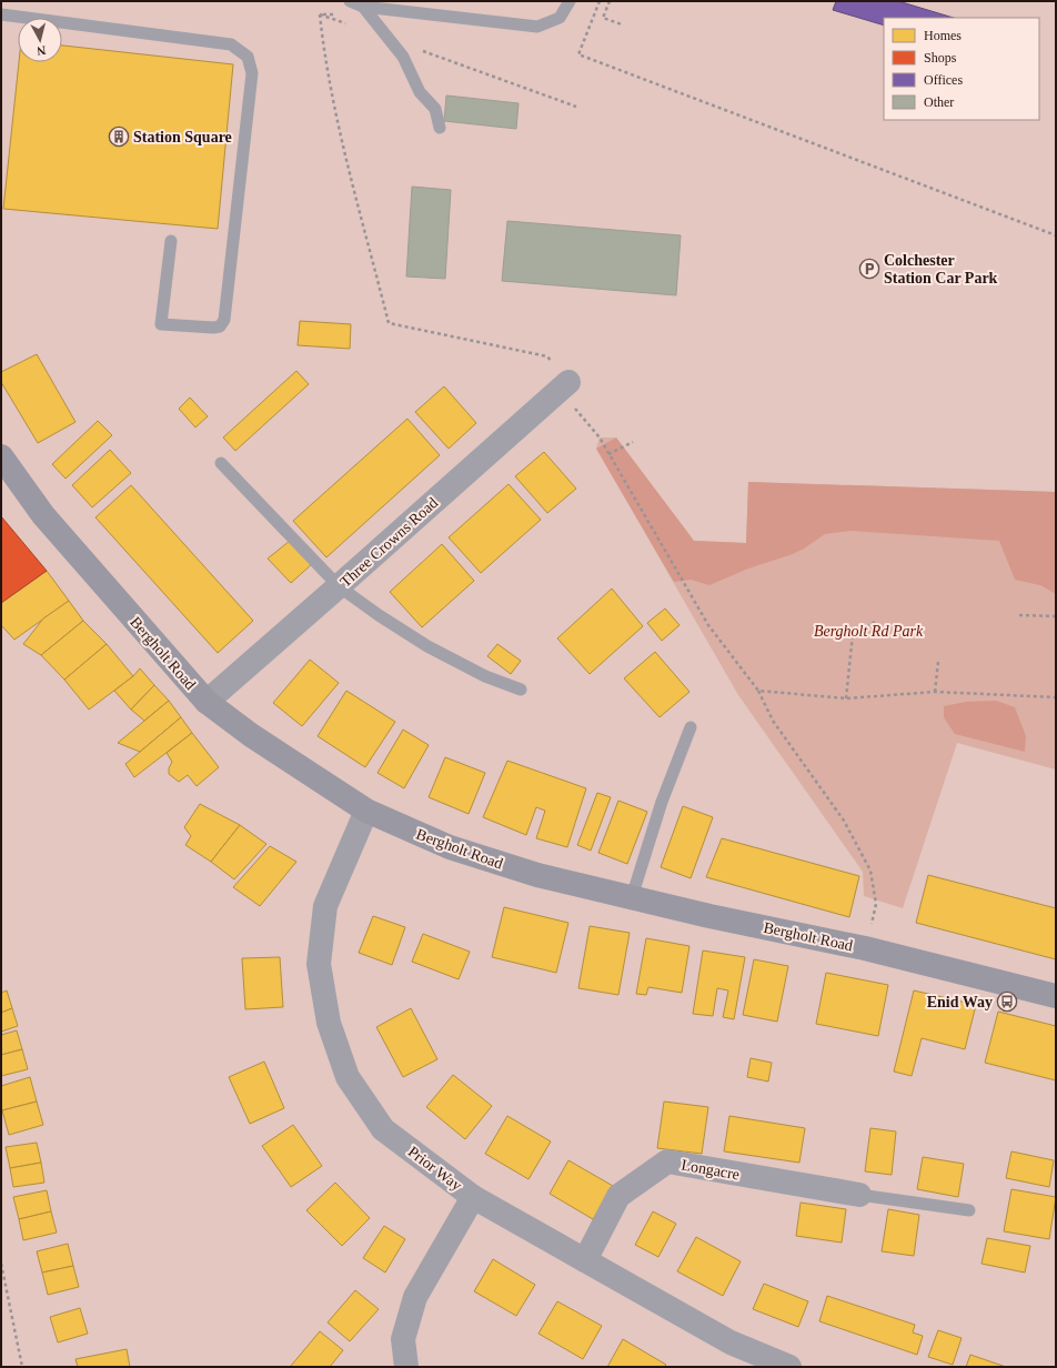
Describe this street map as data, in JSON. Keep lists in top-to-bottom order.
{
  "streets": {
    "main road": ["Bergholt Road"],
    "street": ["Three Crowns Road", "Prior Way", "Longacre"]
  },
  "crossings": [
    ["Three Crowns Road", "Bergholt Road"],
    ["Bergholt Road", "Prior Way"],
    ["Prior Way", "Longacre"]
  ],
  "parks": ["Bergholt Rd Park"],
  "places": {
    "building": ["Station Square"],
    "parking": ["Colchester Station Car Park"],
    "bus stop": ["Enid Way"]
  },
  "legend": [
    "Homes",
    "Shops",
    "Offices",
    "Other"
  ],
  "north": "bottom"
}
